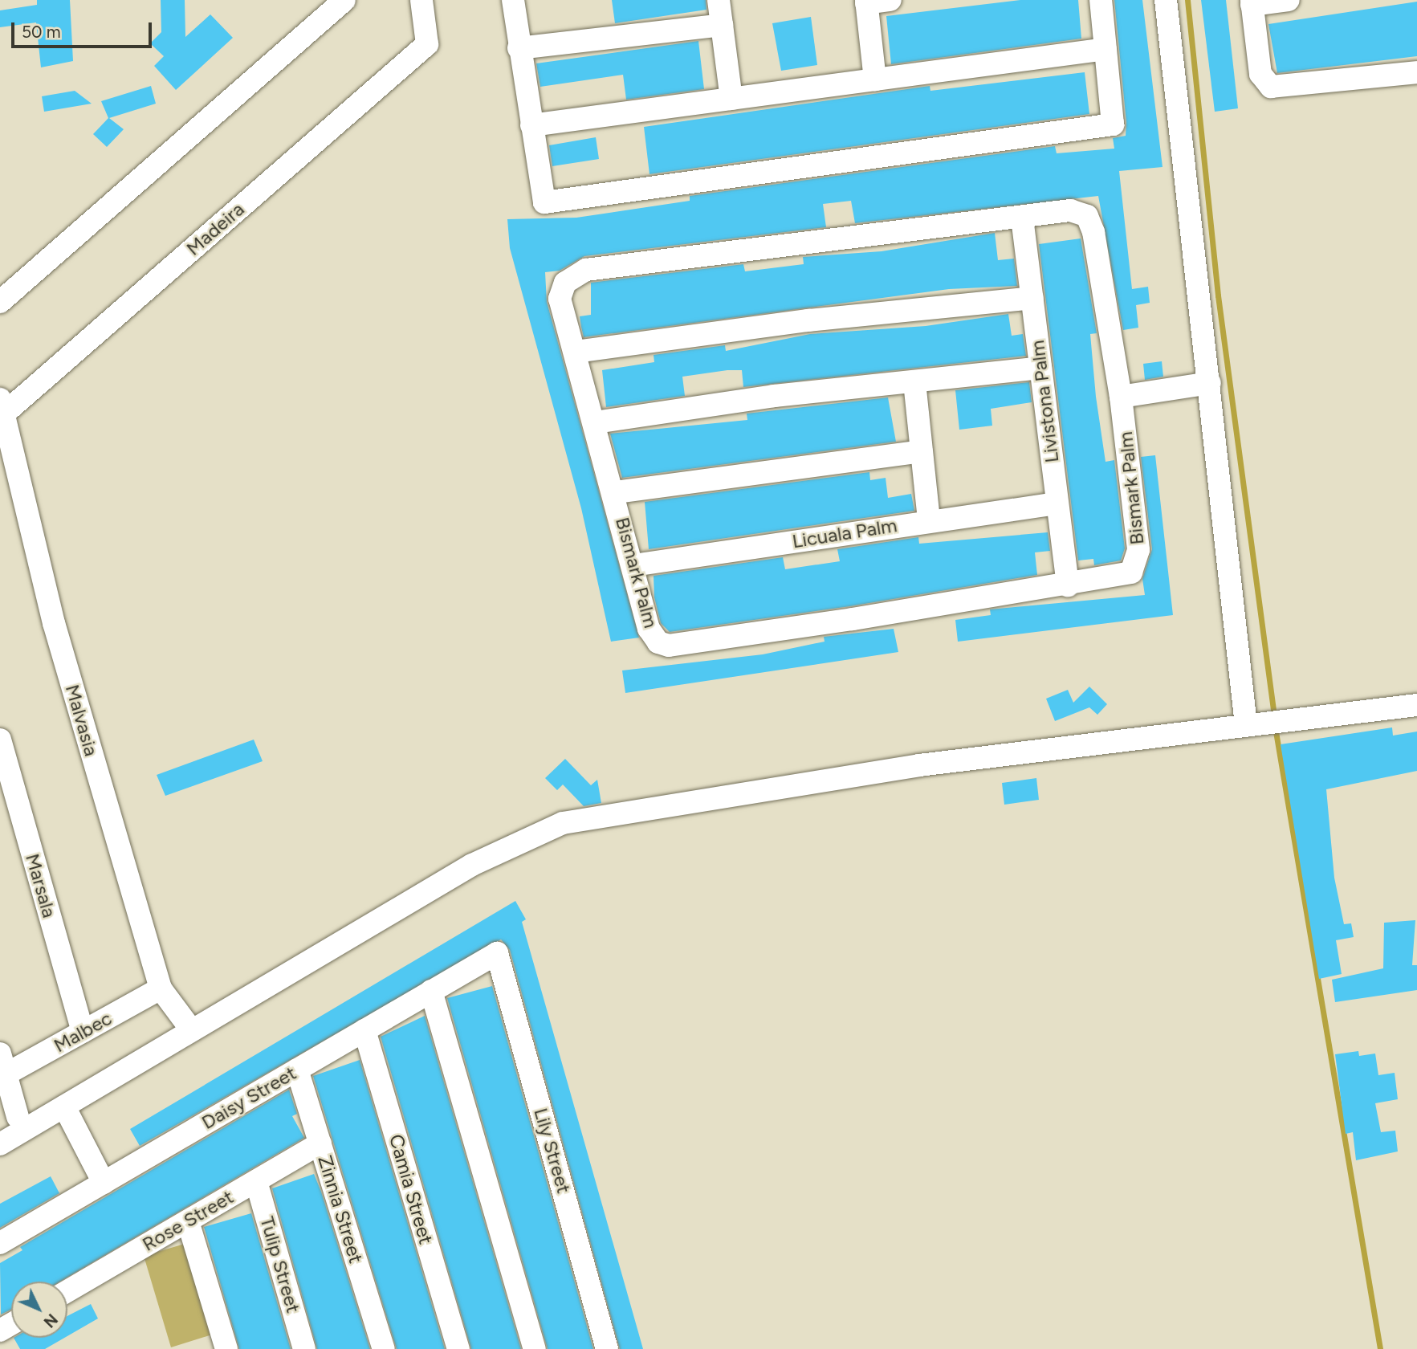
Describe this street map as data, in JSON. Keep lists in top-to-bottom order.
{
  "streets": {
    "street": [
      "Madeira",
      "Livistona Palm",
      "Bismark Palm",
      "Licuala Palm",
      "Malvasia",
      "Marsala",
      "Malbec",
      "Daisy Street",
      "Lily Street",
      "Camia Street",
      "Zinnia Street",
      "Rose Street",
      "Tulip Street"
    ]
  },
  "crossings": [
    ["Madeira", "Malvasia"],
    ["Livistona Palm", "Bismark Palm"],
    ["Livistona Palm", "Licuala Palm"],
    ["Bismark Palm", "Licuala Palm"],
    ["Malvasia", "Malbec"],
    ["Marsala", "Malbec"],
    ["Daisy Street", "Lily Street"],
    ["Daisy Street", "Camia Street"],
    ["Daisy Street", "Zinnia Street"],
    ["Zinnia Street", "Rose Street"],
    ["Rose Street", "Tulip Street"]
  ],
  "scale_bar": "50 m",
  "north": "bottom right"
}
